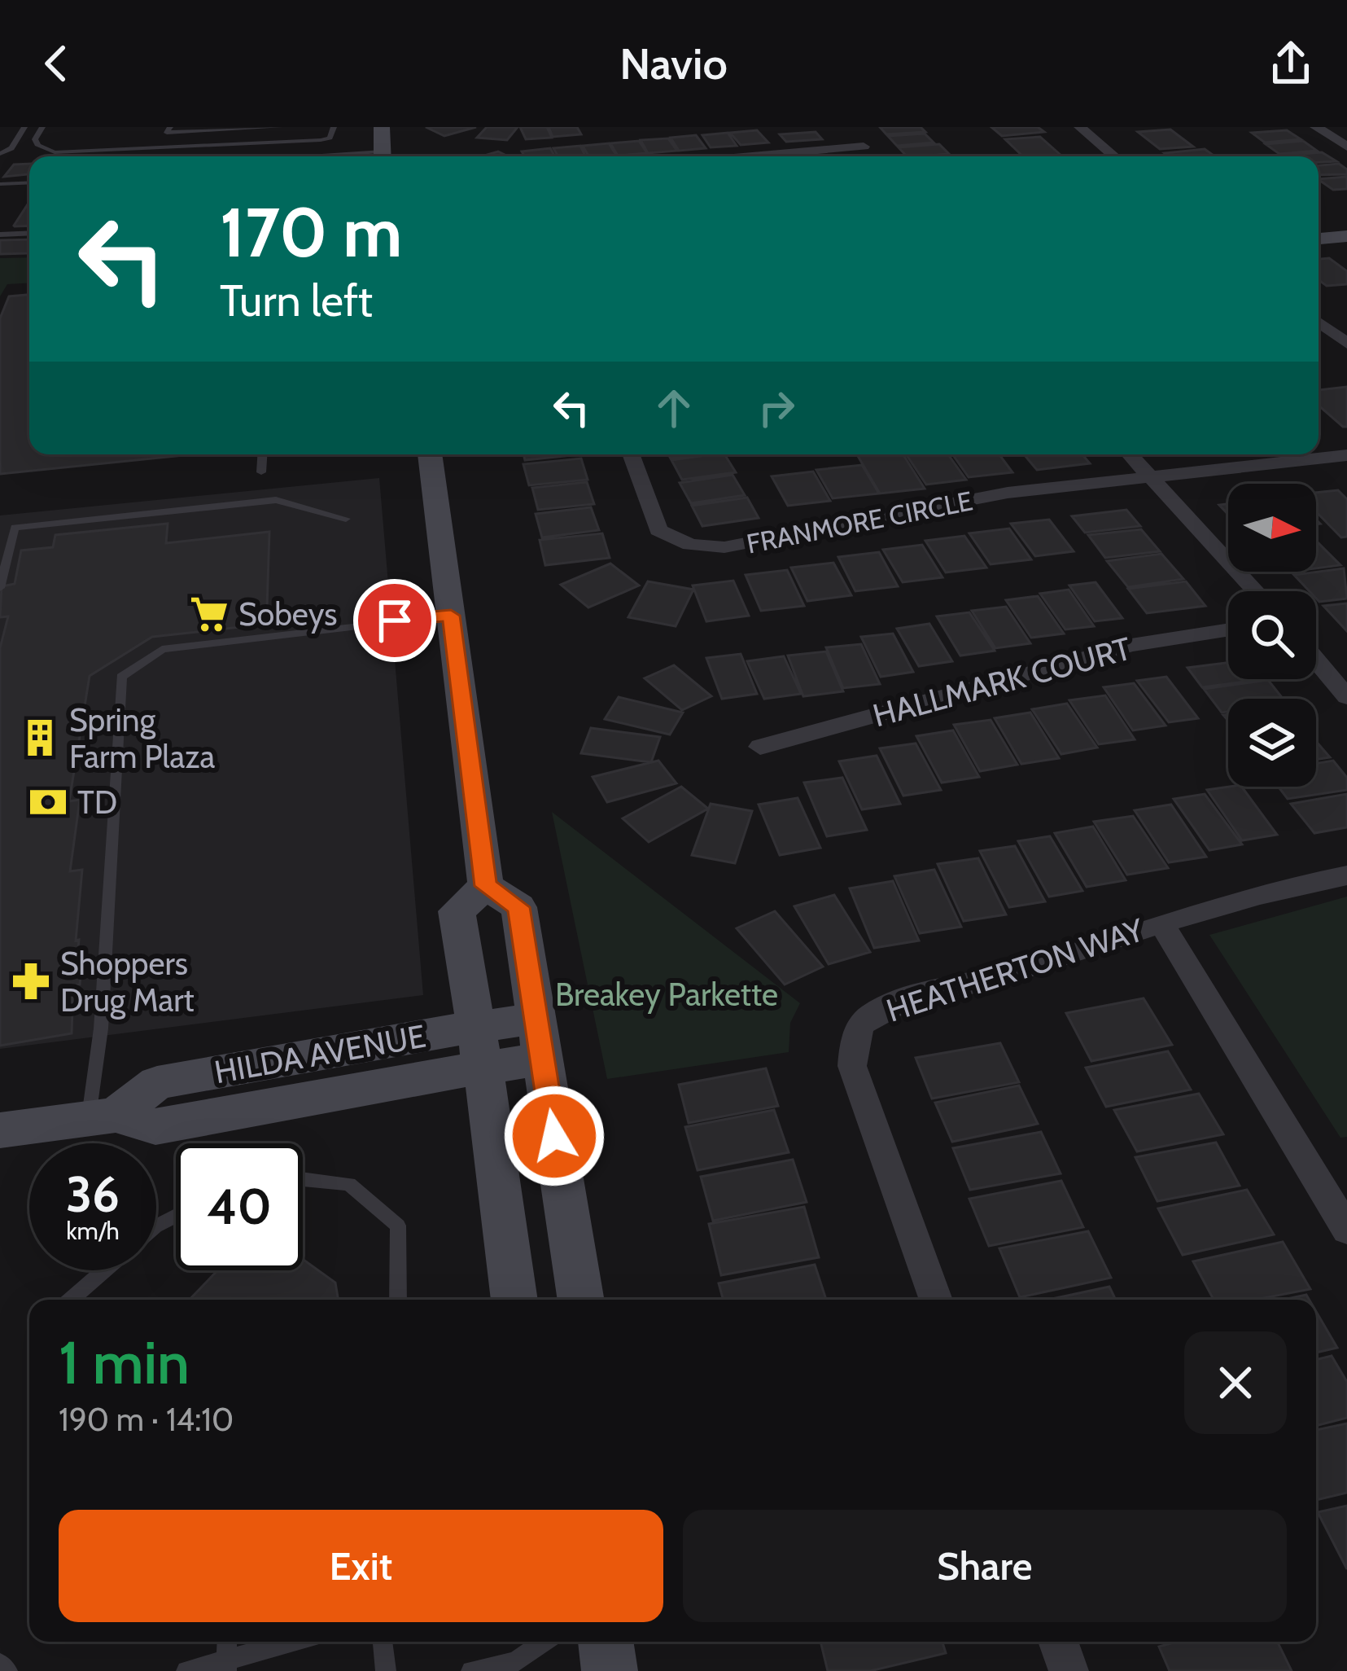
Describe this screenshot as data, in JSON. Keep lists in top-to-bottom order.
{
  "streets": {
    "street": [
      "FRANMORE CIRCLE",
      "HALLMARK COURT",
      "HEATHERTON WAY",
      "HILDA AVENUE"
    ]
  },
  "parks": ["Breakey Parkette"],
  "places": {
    "supermarket": ["Sobeys"],
    "building": ["Spring Farm Plaza"],
    "bank": ["TD"],
    "pharmacy": ["Shoppers Drug Mart"]
  },
  "north": "right",
  "page": {
    "header": "Navio",
    "turn": ["170 m", "Turn left"],
    "speed": "36 km/h",
    "limit": "40",
    "heading": ["1 min", "190 m · 14:10"],
    "buttons": ["Exit", "Share"]
  }
}
